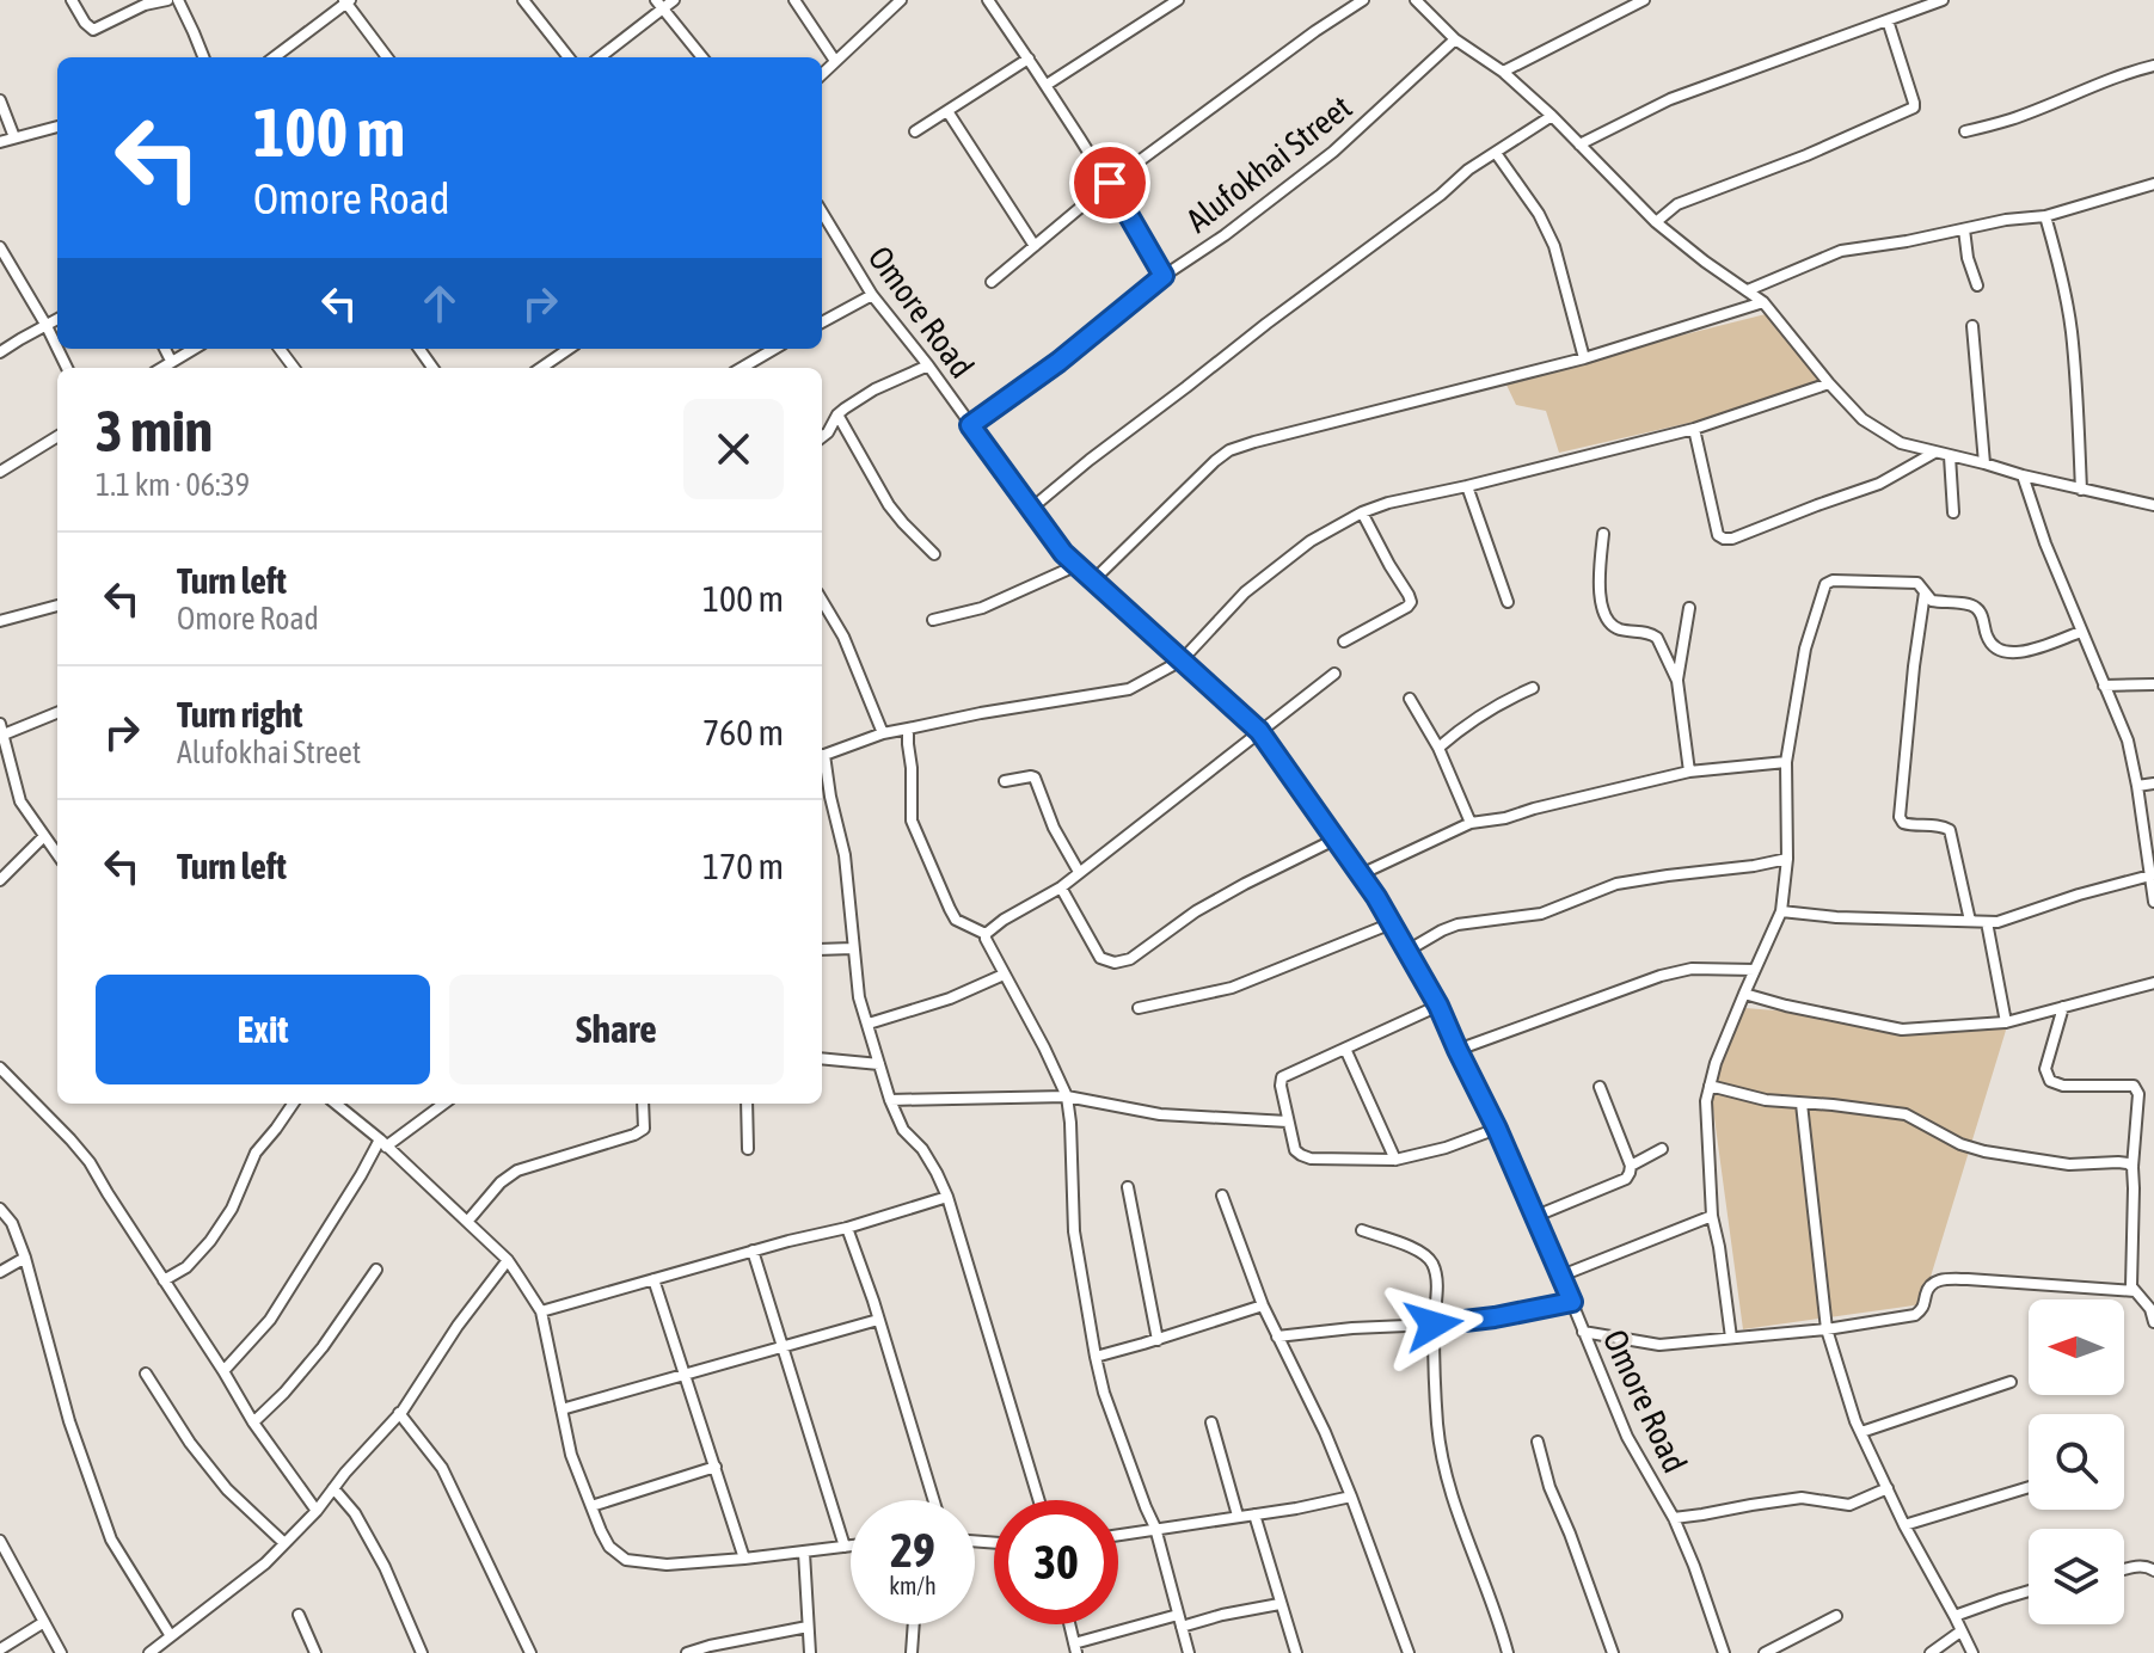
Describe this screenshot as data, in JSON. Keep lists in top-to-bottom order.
{
  "streets": {
    "street": ["Alufokhai Street", "Omore Road"]
  },
  "crossings": [
    ["Alufokhai Street", "Omore Road"]
  ],
  "north": "left",
  "page": {
    "turn": ["100 m", "Omore Road"],
    "heading": ["3 min", "1.1 km · 06:39"],
    "list": [
      {
        "name": "Turn left",
        "note": "Omore Road",
        "value": "100 m"
      },
      {
        "name": "Turn right",
        "note": "Alufokhai Street",
        "value": "760 m"
      },
      {
        "name": "Turn left",
        "value": "170 m"
      }
    ],
    "buttons": ["Exit", "Share"],
    "speed": "29 km/h",
    "limit": "30"
  }
}
